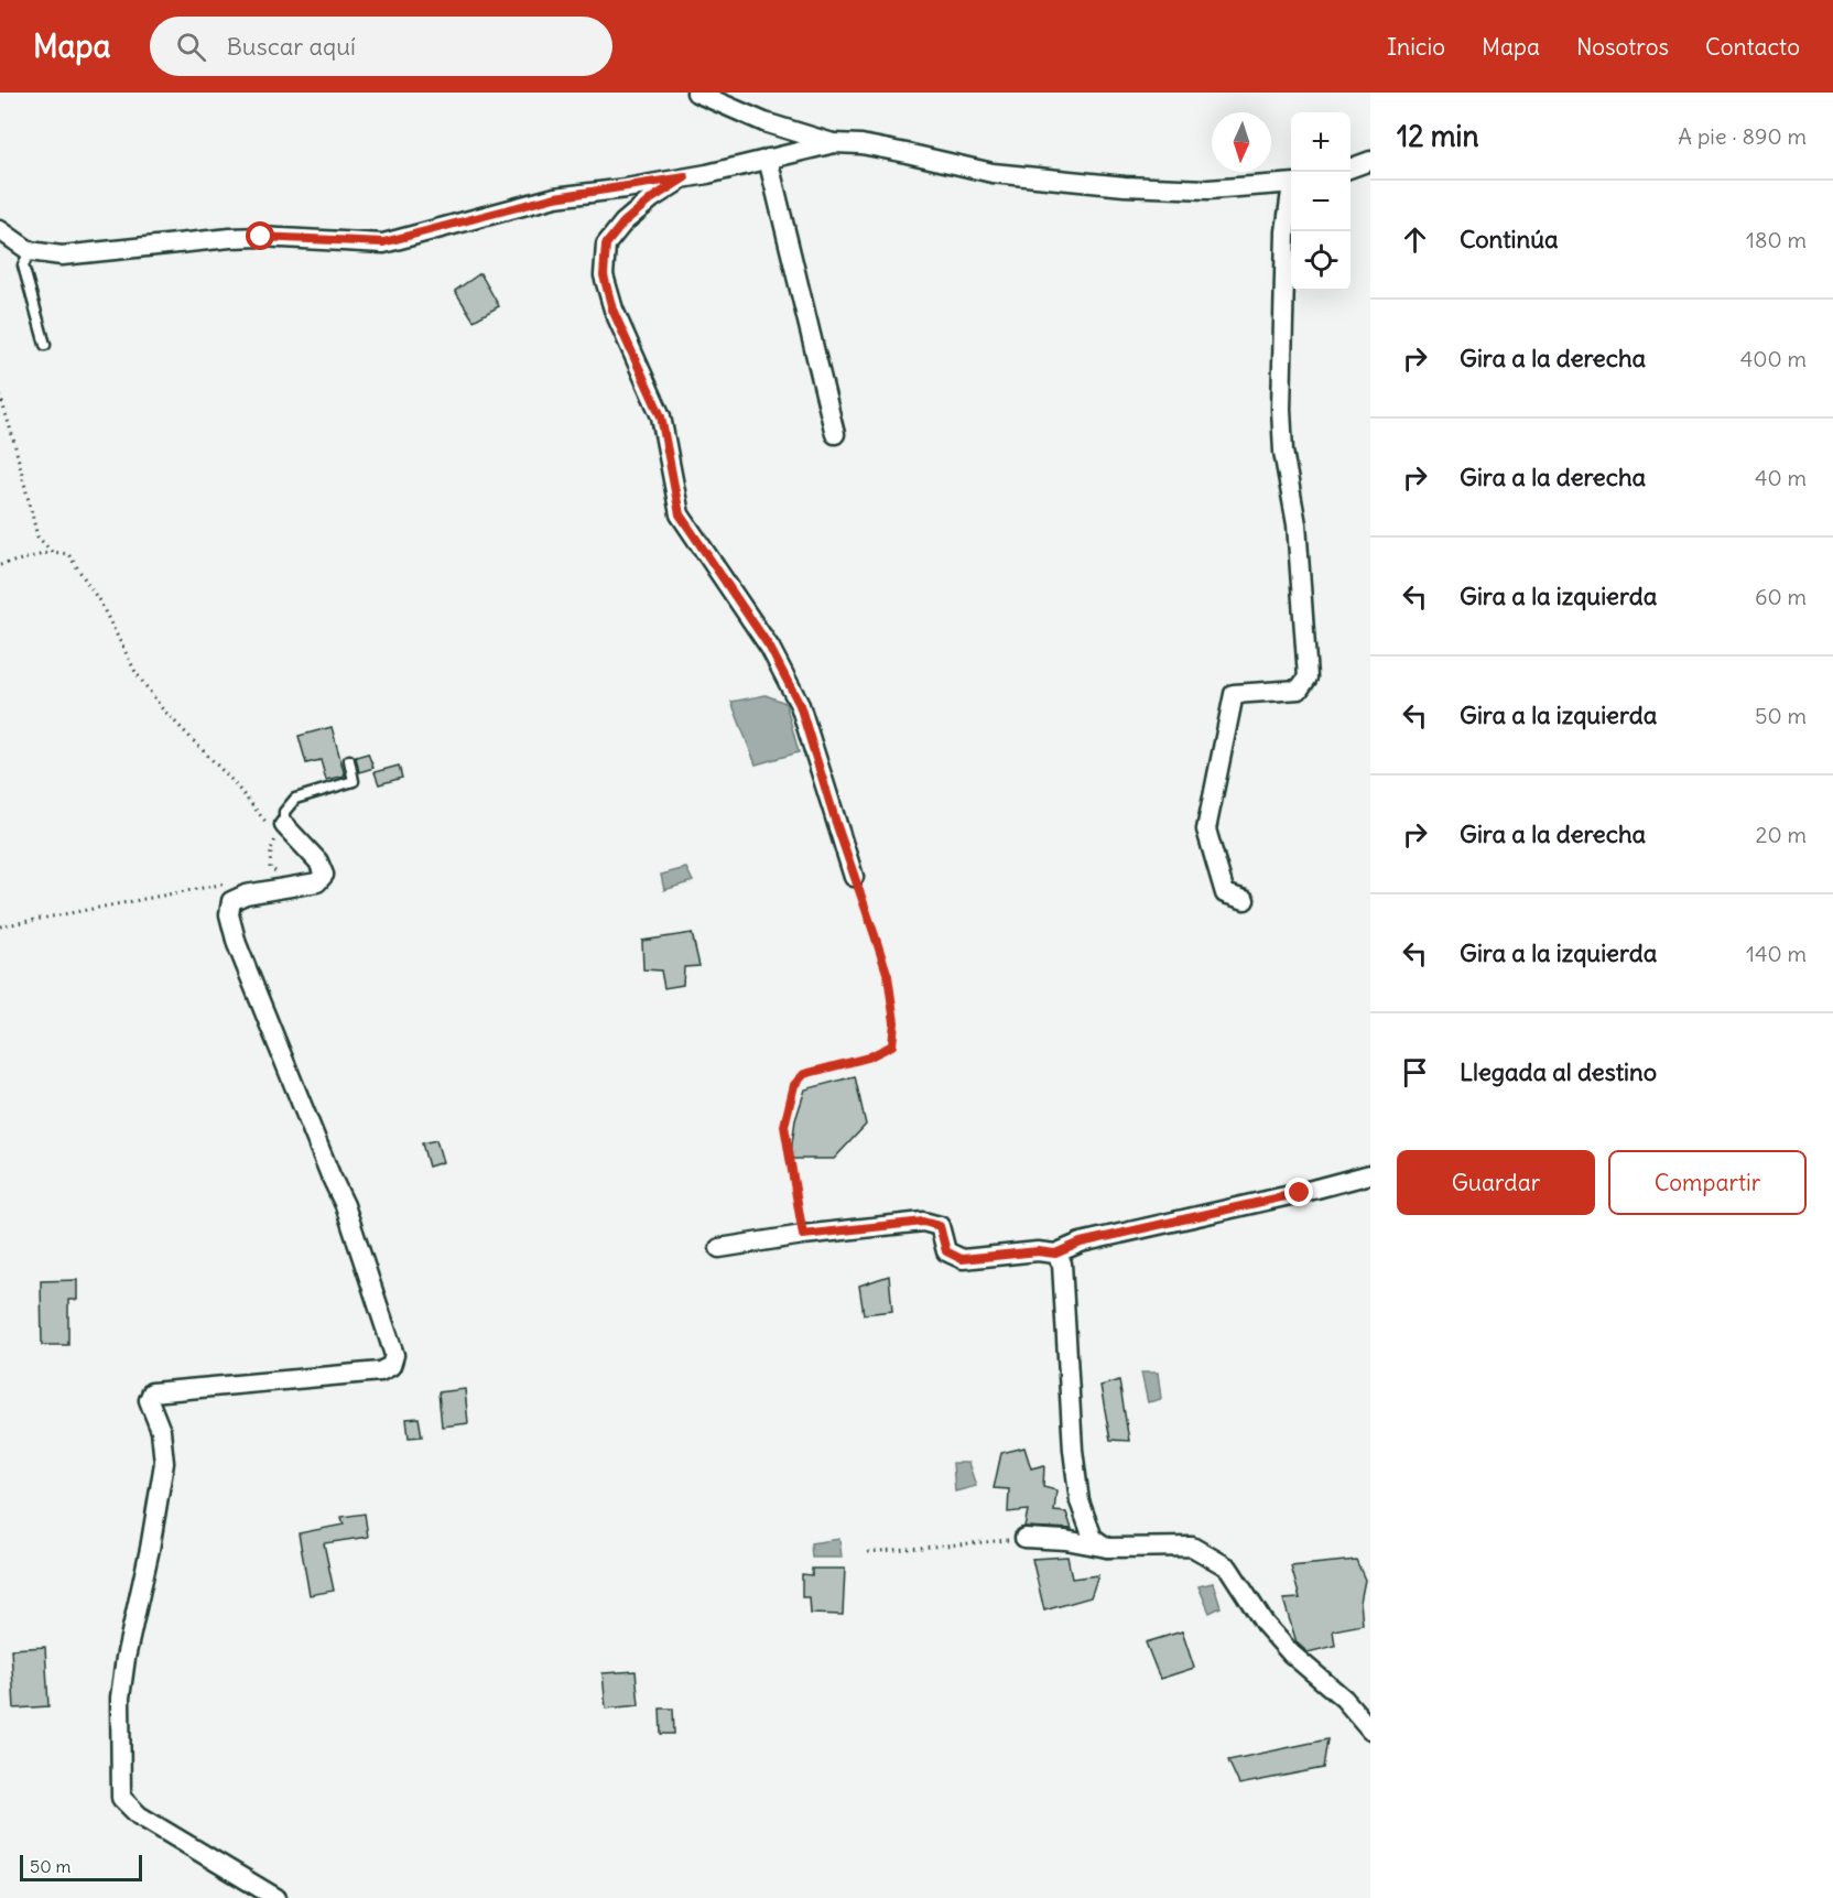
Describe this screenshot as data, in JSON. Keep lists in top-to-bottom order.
{
  "scale_bar": "50 m",
  "north": "bottom",
  "page": {
    "header": "Mapa",
    "search": "Buscar aquí",
    "nav": [
      "Inicio",
      "Mapa",
      "Nosotros",
      "Contacto"
    ],
    "heading": ["12 min", "A pie · 890 m"],
    "map_buttons": ["+", "−"],
    "list": [
      ["Continúa", "180 m"],
      ["Gira a la derecha", "400 m"],
      ["Gira a la derecha", "40 m"],
      ["Gira a la izquierda", "60 m"],
      ["Gira a la izquierda", "50 m"],
      ["Gira a la derecha", "20 m"],
      ["Gira a la izquierda", "140 m"],
      "Llegada al destino"
    ],
    "buttons": ["Guardar", "Compartir"],
    "scale": "50 m"
  }
}
